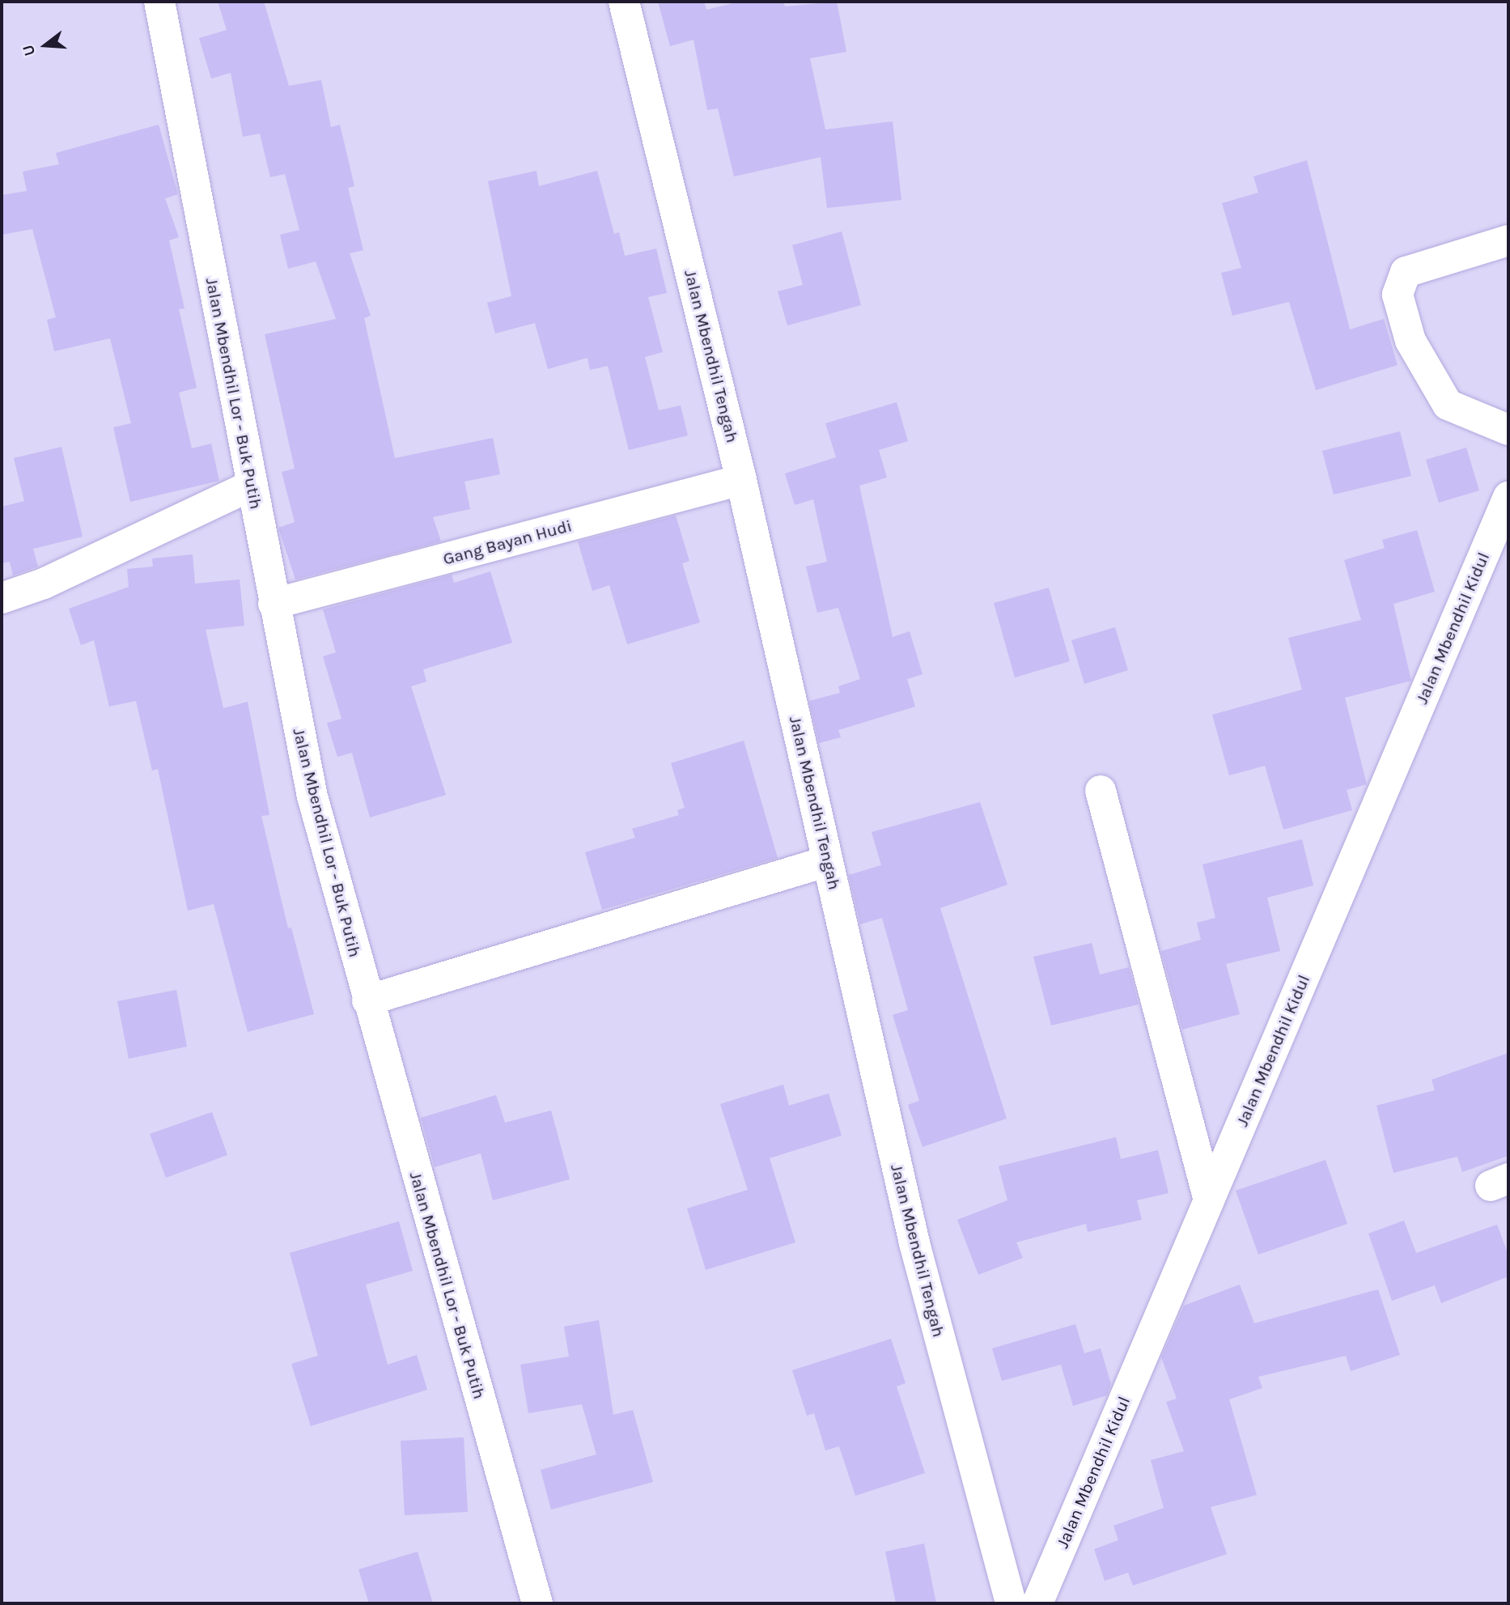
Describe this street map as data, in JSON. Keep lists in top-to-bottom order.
{
  "streets": {
    "street": [
      "Jalan Mbendhil Tengah",
      "Jalan Mbendhil Lor - Buk Putih",
      "Gang Bayan Hudi",
      "Jalan Mbendhil Kidul"
    ]
  },
  "crossings": [
    ["Jalan Mbendhil Tengah", "Gang Bayan Hudi"],
    ["Jalan Mbendhil Lor - Buk Putih", "Gang Bayan Hudi"]
  ],
  "north": "left"
}
